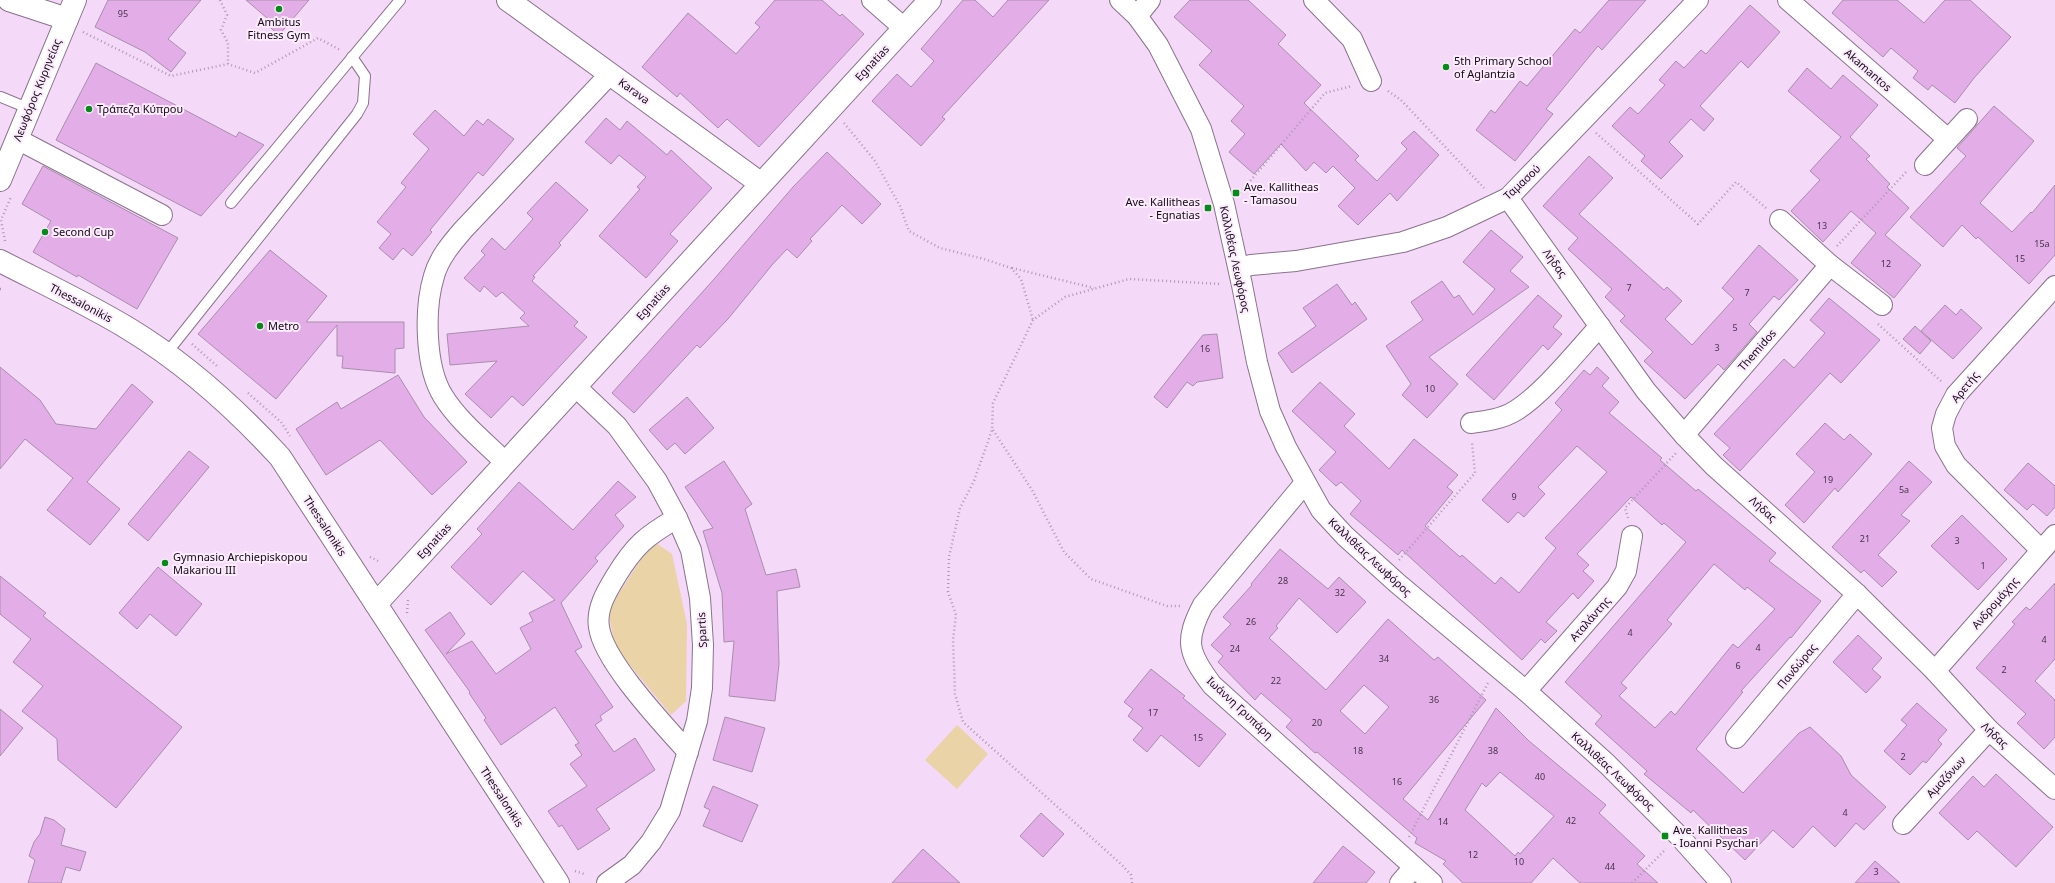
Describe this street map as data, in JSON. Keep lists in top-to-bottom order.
{
  "streets": {
    "street": [
      "Egnatias",
      "Akamantos",
      "Λεωφόρος Κυρηνείας",
      "Karava",
      "Ταμασού",
      "Καλλιθέας Λεωφόρος",
      "Λήδας",
      "Thessalonikis",
      "Themidos",
      "Αρετής",
      "Ανδρομάχης",
      "Αταλάντης",
      "Spartis",
      "Πανδώρας",
      "Ιωάννη Γρυπάρη",
      "Αμαζόνων"
    ]
  },
  "crossings": [
    ["Egnatias", "Karava"],
    ["Egnatias", "Thessalonikis"],
    ["Egnatias", "Spartis"],
    ["Ταμασού", "Καλλιθέας Λεωφόρος"],
    ["Ταμασού", "Λήδας"],
    ["Καλλιθέας Λεωφόρος", "Αταλάντης"],
    ["Καλλιθέας Λεωφόρος", "Ιωάννη Γρυπάρη"],
    ["Λήδας", "Themidos"],
    ["Λήδας", "Ανδρομάχης"],
    ["Λήδας", "Πανδώρας"],
    ["Λήδας", "Αμαζόνων"],
    ["Αρετής", "Ανδρομάχης"]
  ],
  "places": {
    "other": [
      "Ambitus Fitness Gym",
      "5th Primary School of Aglantzia",
      "Τράπεζα Κύπρου",
      "Second Cup",
      "Metro",
      "Gymnasio Archiepiskopou Makariou III"
    ],
    "transit": ["Ave. Kallitheas - Tamasou", "Ave. Kallitheas - Egnatias", "Ave. Kallitheas - Ioanni Psychari"]
  },
  "house_numbers": [
    "95",
    "13",
    "15a",
    "15",
    "12",
    "7",
    "7",
    "5",
    "3",
    "16",
    "10",
    "19",
    "5a",
    "9",
    "21",
    "3",
    "1",
    "28",
    "32",
    "26",
    "4",
    "4",
    "4",
    "24",
    "34",
    "6",
    "2",
    "22",
    "36",
    "17",
    "20",
    "15",
    "18",
    "38",
    "2",
    "40",
    "16",
    "4",
    "42",
    "14",
    "12",
    "10",
    "44",
    "3"
  ]
}
